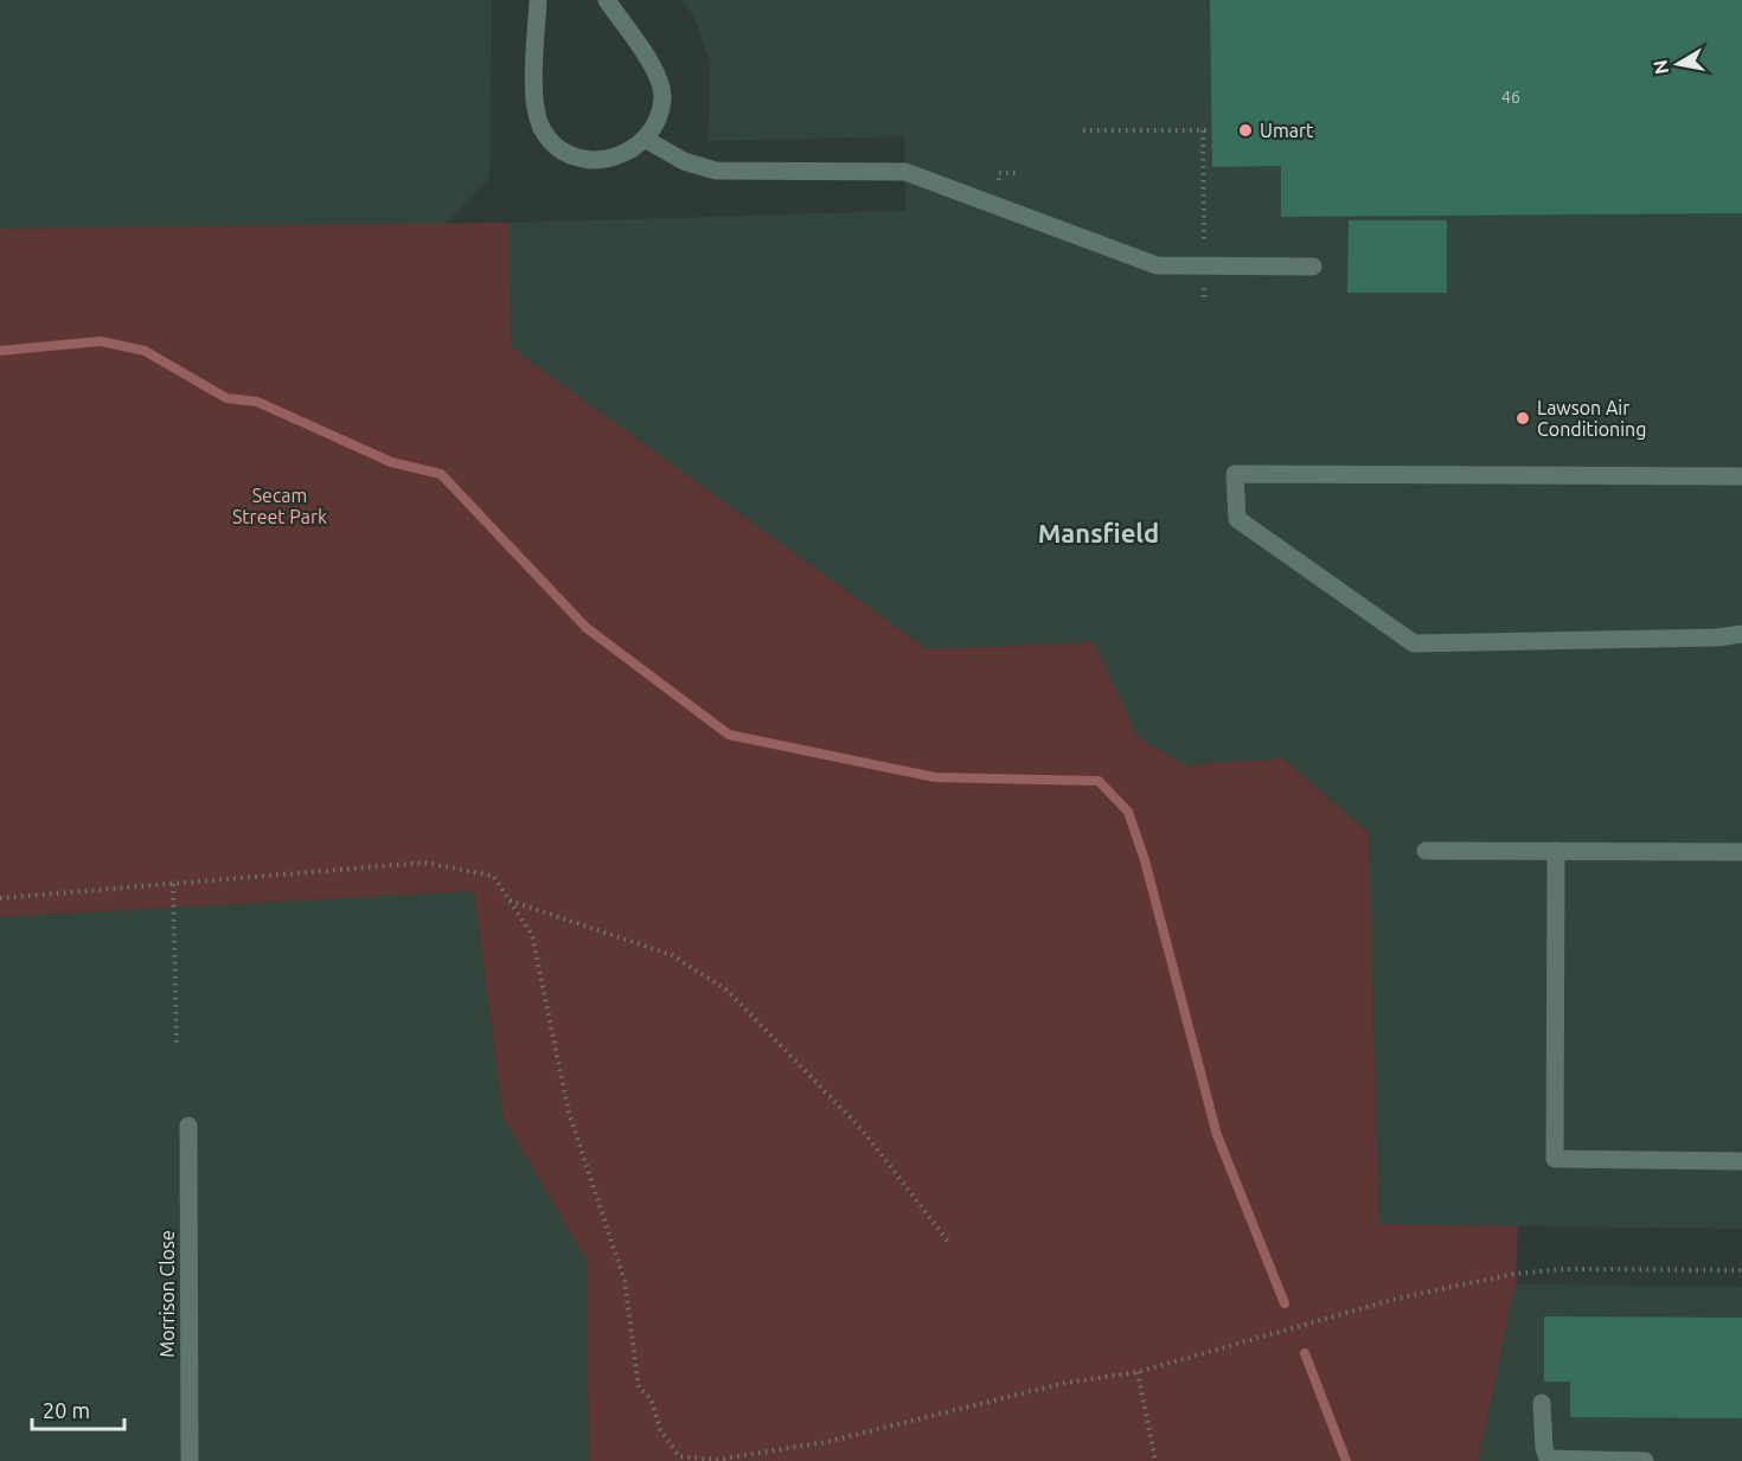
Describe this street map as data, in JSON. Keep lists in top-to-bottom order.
{
  "streets": {
    "street": ["Morrison Close"]
  },
  "districts": ["Mansfield"],
  "parks": ["Secam Street Park"],
  "places": ["Umart", "Lawson Air Conditioning"],
  "house_numbers": ["46"],
  "scale_bar": "20 m",
  "north": "left"
}
